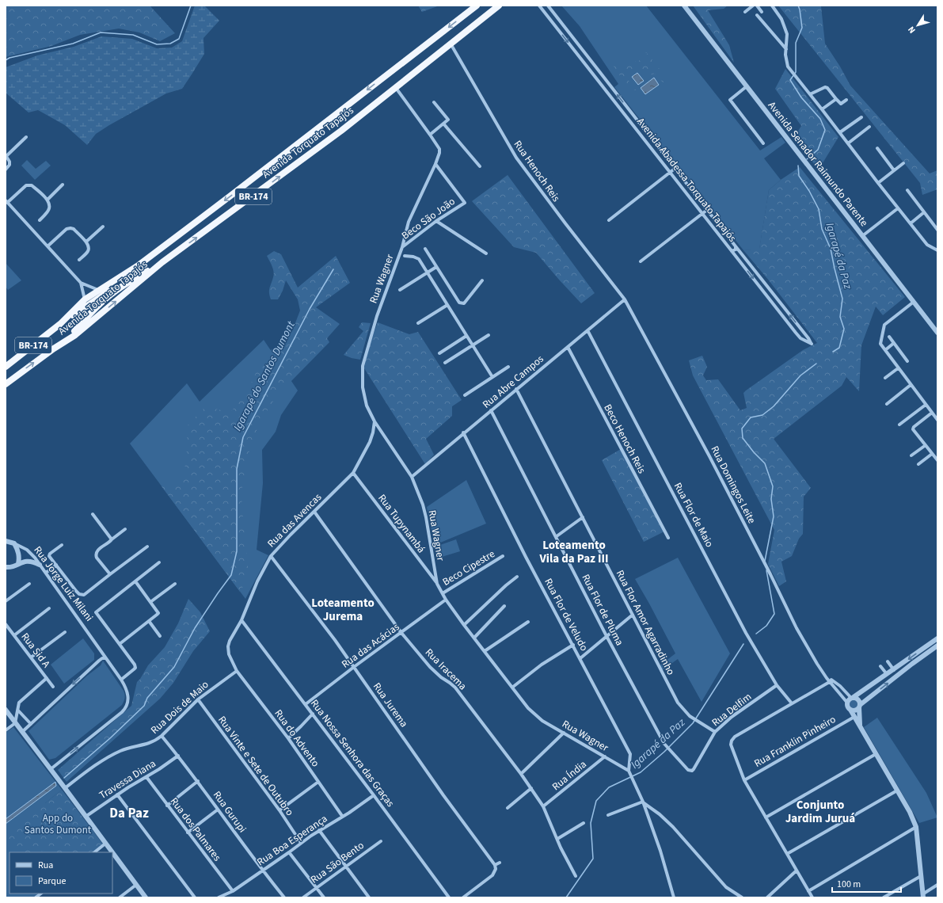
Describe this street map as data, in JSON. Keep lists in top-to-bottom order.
{
  "streets": {
    "highway": ["Avenida Torquato Tapajós", "BR-174"],
    "street": [
      "Avenida Senador Raimundo Parente",
      "Rua Henoch Reis",
      "Avenida Abadessa Torquato Tapajós",
      "Beco São João",
      "Rua Wagner",
      "Rua Abre Campos",
      "Beco Henoch Reis",
      "Rua Domingos Leite",
      "Rua Flor de Maio",
      "Rua das Avencas",
      "Rua Tupynambá",
      "Beco Cipestre",
      "Rua Jorge Luiz Milani",
      "Rua Flor de Pluma",
      "Rua Flor de Veludo",
      "Rua Flor Amor Agarradinho",
      "Rua das Acácias",
      "Rua Sid A",
      "Rua Iracema",
      "Rua Jurema",
      "Rua Dois de Maio",
      "Rua Delfim",
      "Rua do Advento",
      "Rua Franklin Pinheiro",
      "Rua Nossa Senhora das Graças",
      "Rua Vinte e Sete de Outubro",
      "Rua Índia",
      "Travessa Diana",
      "Rua Gurupi",
      "Rua dos Palmares",
      "Rua Boa Esperança",
      "Rua São Bento"
    ]
  },
  "crossings": [
    ["Avenida Torquato Tapajós", "Rua Henoch Reis"],
    ["Avenida Torquato Tapajós", "Rua Wagner"],
    ["Rua Henoch Reis", "Rua Abre Campos"],
    ["Rua Henoch Reis", "Rua Domingos Leite"],
    ["Beco São João", "Rua Wagner"],
    ["Rua Wagner", "Rua Abre Campos"],
    ["Rua Wagner", "Rua das Avencas"],
    ["Rua Wagner", "Rua Tupynambá"],
    ["Rua Wagner", "Beco Cipestre"],
    ["Rua Wagner", "Rua Flor de Veludo"],
    ["Rua Wagner", "Rua das Acácias"],
    ["Rua Wagner", "Rua Índia"],
    ["Rua Abre Campos", "Beco Henoch Reis"],
    ["Rua Abre Campos", "Rua Domingos Leite"],
    ["Rua Abre Campos", "Rua Flor de Maio"],
    ["Rua Abre Campos", "Rua Flor de Pluma"],
    ["Rua Abre Campos", "Rua Flor de Veludo"],
    ["Rua Abre Campos", "Rua Flor Amor Agarradinho"],
    ["Rua Flor de Maio", "Rua Delfim"],
    ["Rua das Avencas", "Rua Tupynambá"],
    ["Rua das Avencas", "Rua Iracema"],
    ["Rua das Avencas", "Rua Jurema"],
    ["Rua das Avencas", "Rua Dois de Maio"],
    ["Rua das Avencas", "Rua do Advento"],
    ["Rua das Avencas", "Rua Nossa Senhora das Graças"],
    ["Rua Flor de Pluma", "Rua Delfim"],
    ["Rua Flor Amor Agarradinho", "Rua Delfim"],
    ["Rua das Acácias", "Rua Iracema"],
    ["Rua das Acácias", "Rua Jurema"],
    ["Rua das Acácias", "Rua Nossa Senhora das Graças"],
    ["Rua Iracema", "Rua Índia"],
    ["Rua Dois de Maio", "Rua do Advento"],
    ["Rua Dois de Maio", "Rua Vinte e Sete de Outubro"],
    ["Rua Dois de Maio", "Rua Gurupi"],
    ["Rua do Advento", "Rua Boa Esperança"],
    ["Rua Nossa Senhora das Graças", "Rua Boa Esperança"],
    ["Rua Vinte e Sete de Outubro", "Rua Boa Esperança"],
    ["Travessa Diana", "Rua Gurupi"],
    ["Travessa Diana", "Rua dos Palmares"],
    ["Rua Gurupi", "Rua Boa Esperança"],
    ["Rua dos Palmares", "Rua Boa Esperança"]
  ],
  "one_way": ["Rua Jorge Luiz Milani"],
  "districts": [
    "Loteamento Vila da Paz III",
    "Loteamento Jurema",
    "Conjunto Jardim Juruá",
    "Da Paz"
  ],
  "water": ["Igarapé da Paz", "Igarapé do Santos Dumont"],
  "parks": ["App do Santos Dumont"],
  "legend": ["Rua", "Parque"],
  "scale_bar": "100 m",
  "north": "bottom left"
}
